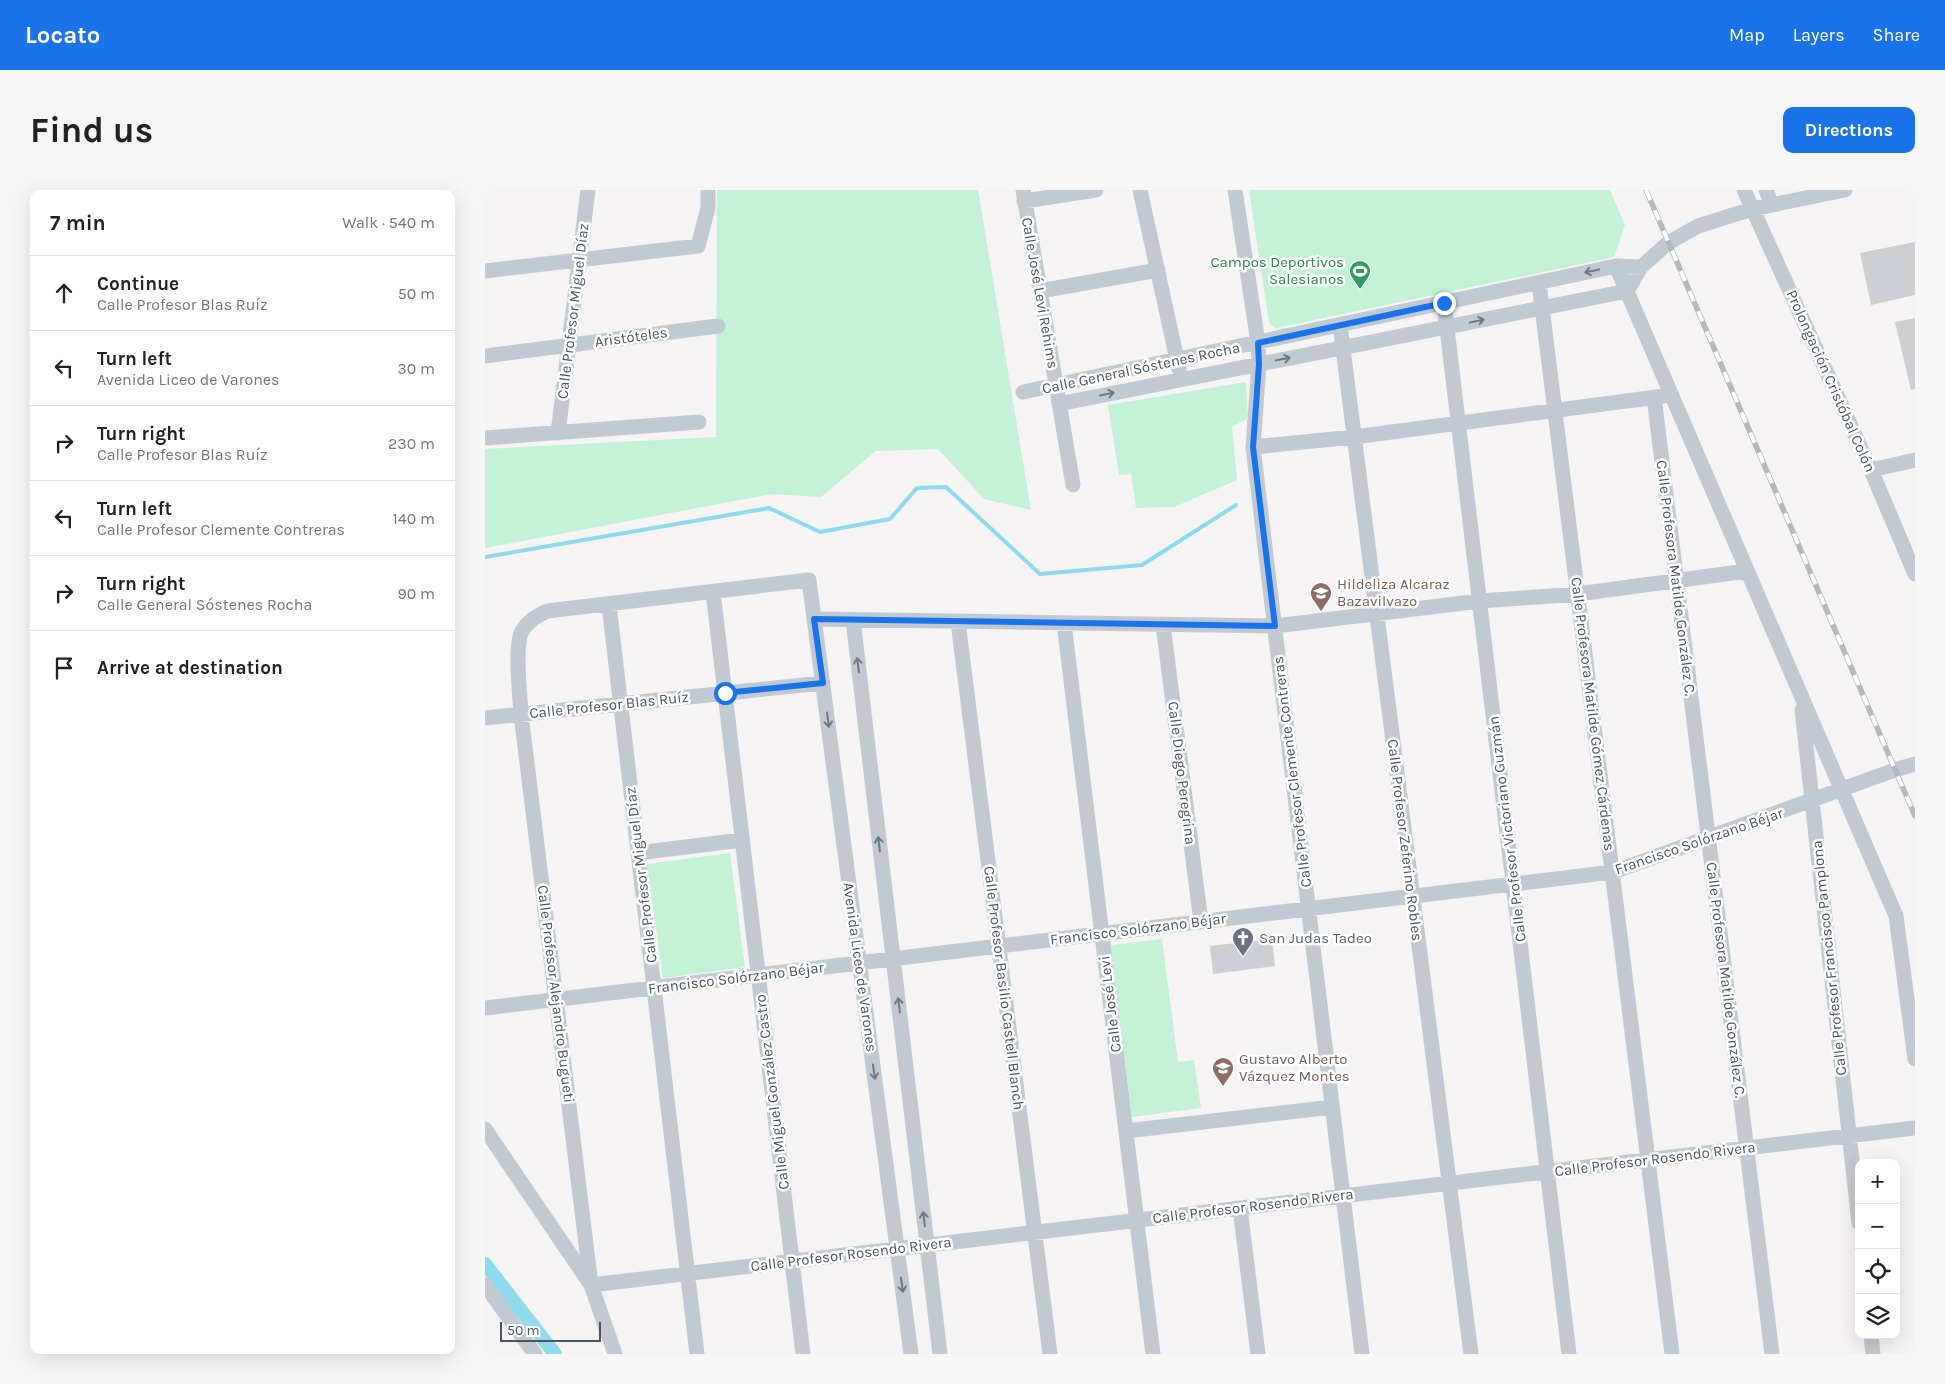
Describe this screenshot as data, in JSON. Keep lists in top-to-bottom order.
{
  "streets": {
    "street": [
      "Calle José Levi Rehims",
      "Calle Profesor Miguel Díaz",
      "Aristóteles",
      "Calle General Sóstenes Rocha",
      "Prolongación Cristóbal Colón",
      "Calle Profesora Matilde González C.",
      "Calle Profesor Blas Ruíz",
      "Calle Profesora Matilde Gómez Cárdenas",
      "Calle Profesor Clemente Contreras",
      "Calle Diego Peregrina",
      "Calle Profesor Victoriano Guzmán",
      "Calle Profesor Zeferino Robles",
      "Francisco Solórzano Béjar",
      "Calle Profesor Francisco Pamplona",
      "Avenida Liceo de Varones",
      "Calle Profesor Basilio Castell Blanch",
      "Calle Profesor Alejandro Bugueti",
      "Calle José Levi",
      "Calle Miguel González Castro",
      "Calle Profesor Rosendo Rivera"
    ]
  },
  "crossings": [
    ["Calle José Levi Rehims", "Calle General Sóstenes Rocha"],
    ["Calle Profesor Miguel Díaz", "Aristóteles"],
    ["Calle Profesor Miguel Díaz", "Calle Profesor Blas Ruíz"],
    ["Calle Profesor Miguel Díaz", "Francisco Solórzano Béjar"],
    ["Calle Profesor Miguel Díaz", "Calle Profesor Alejandro Bugueti"],
    ["Calle Profesor Miguel Díaz", "Calle Profesor Rosendo Rivera"],
    ["Calle General Sóstenes Rocha", "Calle Profesora Matilde Gómez Cárdenas"],
    ["Calle General Sóstenes Rocha", "Calle Profesor Clemente Contreras"],
    ["Calle General Sóstenes Rocha", "Calle Profesor Victoriano Guzmán"],
    ["Calle General Sóstenes Rocha", "Calle Profesor Zeferino Robles"],
    ["Calle Profesora Matilde González C.", "Francisco Solórzano Béjar"],
    ["Calle Profesora Matilde González C.", "Calle Profesor Rosendo Rivera"],
    ["Calle Profesor Blas Ruíz", "Avenida Liceo de Varones"],
    ["Calle Profesor Blas Ruíz", "Calle Profesor Alejandro Bugueti"],
    ["Calle Profesor Blas Ruíz", "Calle Miguel González Castro"],
    ["Calle Profesora Matilde Gómez Cárdenas", "Francisco Solórzano Béjar"],
    ["Calle Profesora Matilde Gómez Cárdenas", "Calle Profesor Rosendo Rivera"],
    ["Calle Profesor Clemente Contreras", "Francisco Solórzano Béjar"],
    ["Calle Profesor Clemente Contreras", "Calle Profesor Rosendo Rivera"],
    ["Calle Diego Peregrina", "Francisco Solórzano Béjar"],
    ["Calle Profesor Victoriano Guzmán", "Francisco Solórzano Béjar"],
    ["Calle Profesor Victoriano Guzmán", "Calle Profesor Rosendo Rivera"],
    ["Calle Profesor Zeferino Robles", "Francisco Solórzano Béjar"],
    ["Calle Profesor Zeferino Robles", "Calle Profesor Rosendo Rivera"],
    ["Francisco Solórzano Béjar", "Calle Profesor Francisco Pamplona"],
    ["Francisco Solórzano Béjar", "Avenida Liceo de Varones"],
    ["Francisco Solórzano Béjar", "Calle Profesor Basilio Castell Blanch"],
    ["Francisco Solórzano Béjar", "Calle Profesor Alejandro Bugueti"],
    ["Francisco Solórzano Béjar", "Calle José Levi"],
    ["Francisco Solórzano Béjar", "Calle Miguel González Castro"],
    ["Calle Profesor Francisco Pamplona", "Calle Profesor Rosendo Rivera"],
    ["Avenida Liceo de Varones", "Calle Miguel González Castro"],
    ["Avenida Liceo de Varones", "Calle Profesor Rosendo Rivera"],
    ["Calle Profesor Basilio Castell Blanch", "Calle Profesor Rosendo Rivera"],
    ["Calle Profesor Alejandro Bugueti", "Calle Profesor Rosendo Rivera"],
    ["Calle José Levi", "Calle Profesor Rosendo Rivera"],
    ["Calle Miguel González Castro", "Calle Profesor Rosendo Rivera"]
  ],
  "places": {
    "sports": ["Campos Deportivos Salesianos"],
    "school or university": ["Hildeliza Alcaraz Bazavilvazo", "Gustavo Alberto Vázquez Montes"],
    "church": ["San Judas Tadeo"]
  },
  "scale_bar": "50 m",
  "page": {
    "header": "Locato",
    "nav": ["Map", "Layers", "Share"],
    "buttons": "Directions",
    "title": "Find us",
    "heading": ["7 min", "Walk · 540 m"],
    "list": [
      ["Continue", "Calle Profesor Blas Ruíz", "50 m"],
      ["Turn left", "Avenida Liceo de Varones", "30 m"],
      ["Turn right", "Calle Profesor Blas Ruíz", "230 m"],
      ["Turn left", "Calle Profesor Clemente Contreras", "140 m"],
      ["Turn right", "Calle General Sóstenes Rocha", "90 m"],
      "Arrive at destination"
    ],
    "map_buttons": ["+", "−"],
    "scale": "50 m"
  }
}
